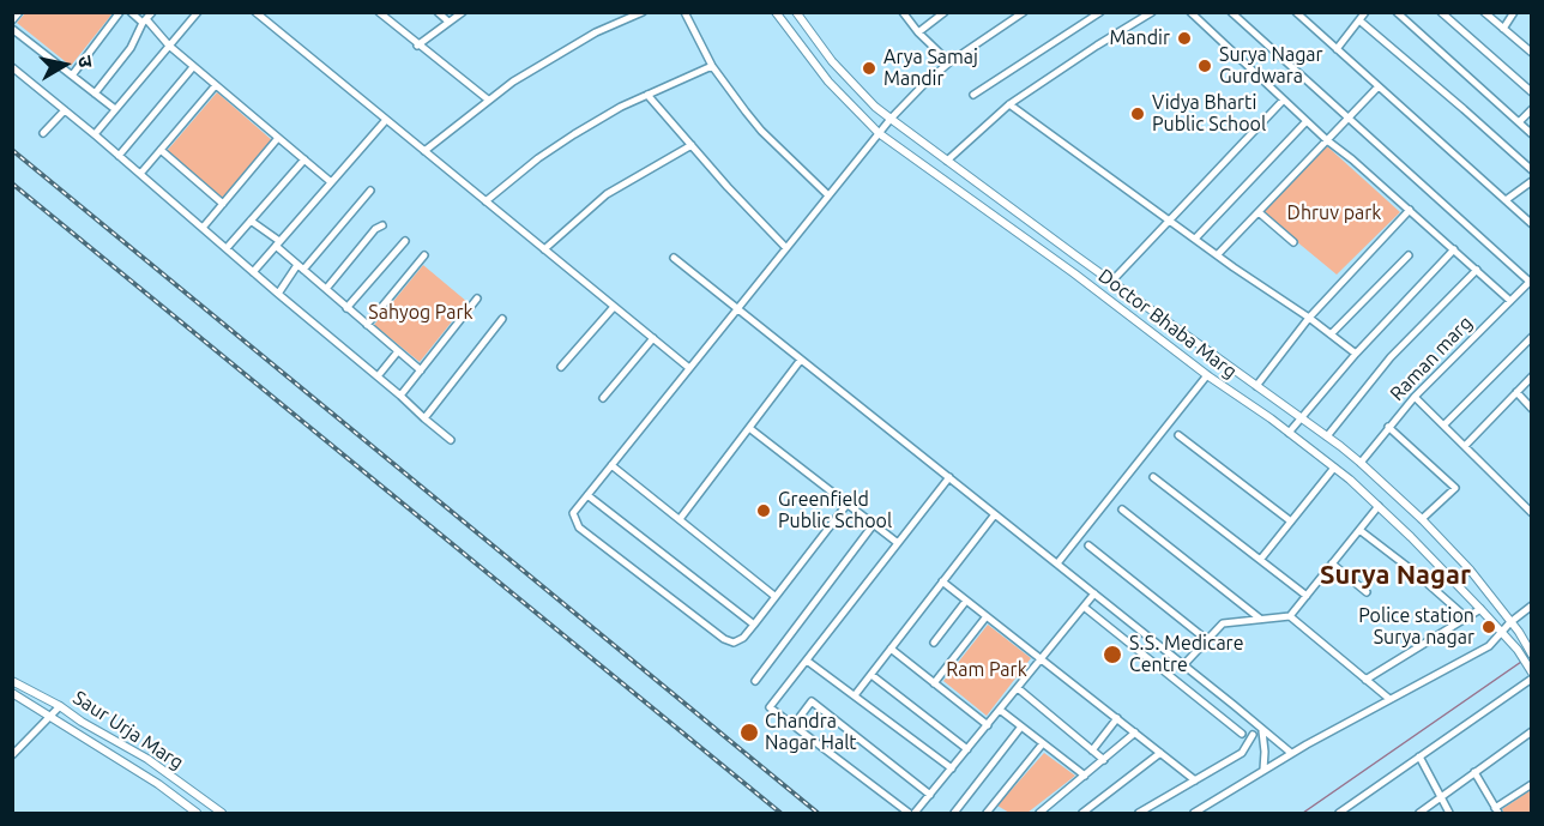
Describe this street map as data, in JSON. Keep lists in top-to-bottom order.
{
  "streets": {
    "street": ["Doctor Bhaba Marg", "Raman marg", "Saur Urja Marg"]
  },
  "crossings": [
    ["Doctor Bhaba Marg", "Raman marg"]
  ],
  "districts": ["Surya Nagar"],
  "parks": ["Dhruv park", "Sahyog Park", "Ram Park"],
  "places": [
    "Mandir",
    "Surya Nagar Gurdwara",
    "Arya Samaj Mandir",
    "Vidya Bharti Public School",
    "Greenfield Public School",
    "Police station Surya nagar",
    "S.S. Medicare Centre",
    "Chandra Nagar Halt"
  ],
  "north": "right"
}
